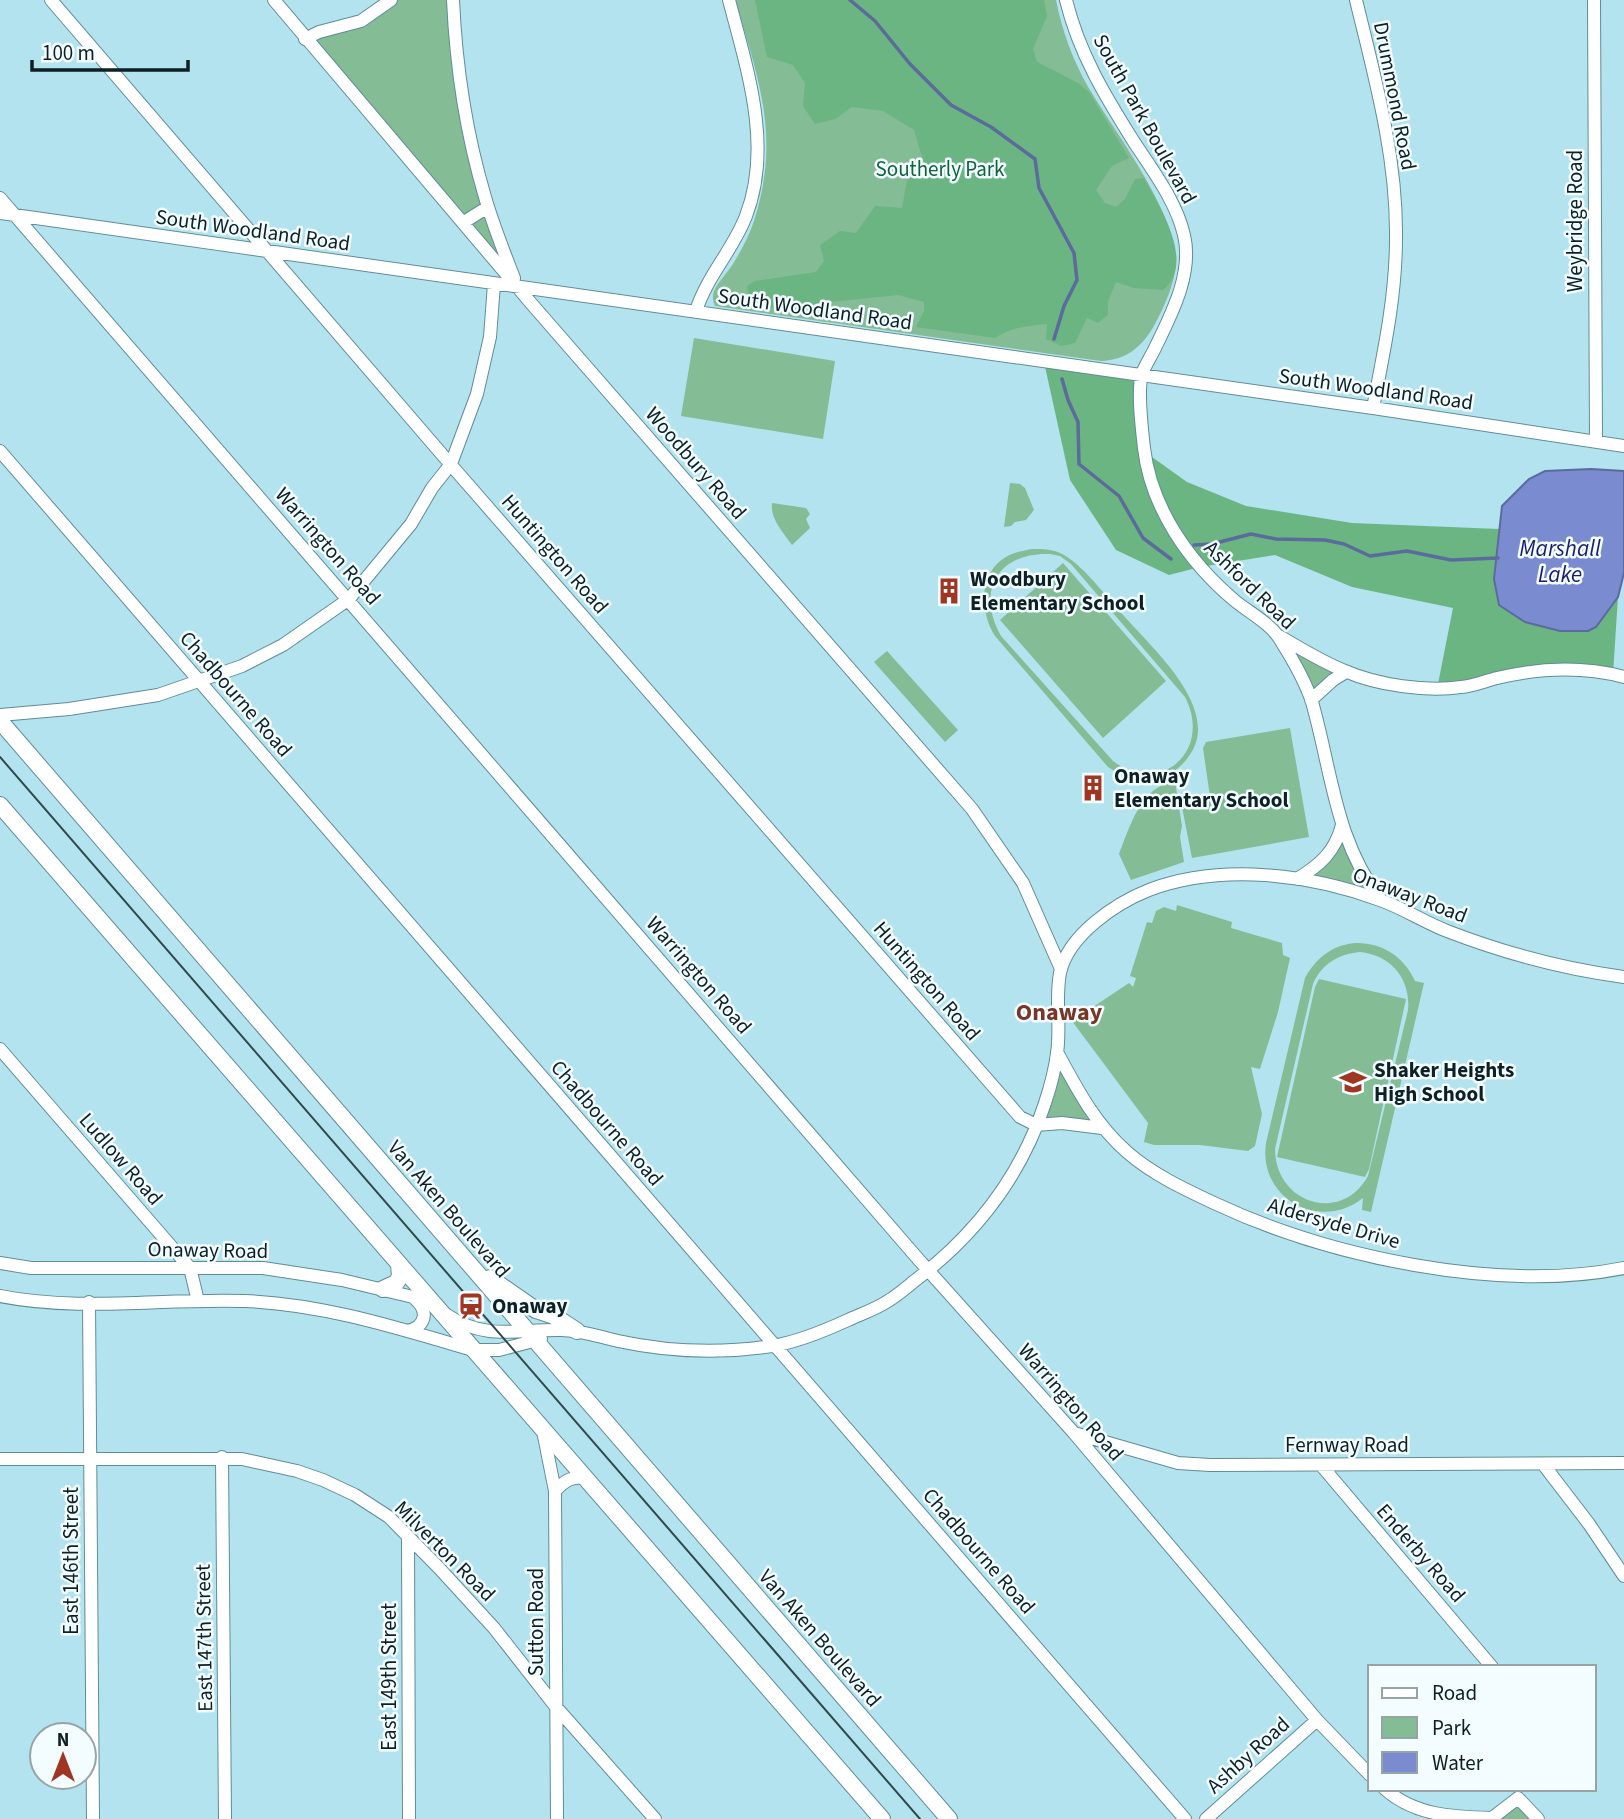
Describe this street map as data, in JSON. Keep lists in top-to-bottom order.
{
  "streets": {
    "main road": ["Van Aken Boulevard"],
    "street": [
      "Drummond Road",
      "South Park Boulevard",
      "Weybridge Road",
      "South Woodland Road",
      "Woodbury Road",
      "Warrington Road",
      "Huntington Road",
      "Ashford Road",
      "Chadbourne Road",
      "Onaway Road",
      "Ludlow Road",
      "Aldersyde Drive",
      "Fernway Road",
      "Milverton Road",
      "Enderby Road",
      "East 146th Street",
      "Sutton Road",
      "East 147th Street",
      "East 149th Street",
      "Ashby Road"
    ]
  },
  "crossings": [
    ["Drummond Road", "South Woodland Road"],
    ["South Park Boulevard", "South Woodland Road"],
    ["South Park Boulevard", "Ashford Road"],
    ["Weybridge Road", "South Woodland Road"],
    ["South Woodland Road", "Woodbury Road"],
    ["South Woodland Road", "Warrington Road"],
    ["South Woodland Road", "Huntington Road"],
    ["South Woodland Road", "Ashford Road"],
    ["Woodbury Road", "Onaway Road"],
    ["Warrington Road", "Onaway Road"],
    ["Warrington Road", "Fernway Road"],
    ["Warrington Road", "Ashby Road"],
    ["Huntington Road", "Onaway Road"],
    ["Ashford Road", "Onaway Road"],
    ["Chadbourne Road", "Onaway Road"],
    ["Onaway Road", "Ludlow Road"],
    ["Onaway Road", "Van Aken Boulevard"],
    ["Onaway Road", "Aldersyde Drive"],
    ["Onaway Road", "East 146th Street"],
    ["Fernway Road", "Enderby Road"],
    ["Milverton Road", "East 146th Street"],
    ["Milverton Road", "Sutton Road"],
    ["Milverton Road", "East 147th Street"],
    ["Milverton Road", "East 149th Street"]
  ],
  "districts": ["Onaway"],
  "water": ["Marshall Lake"],
  "parks": ["Southerly Park"],
  "places": {
    "building": ["Woodbury Elementary School", "Onaway Elementary School"],
    "school or university": ["Shaker Heights High School"],
    "station": ["Onaway"]
  },
  "legend": ["Road", "Park", "Water"],
  "scale_bar": "100 m",
  "north": "top"
}
